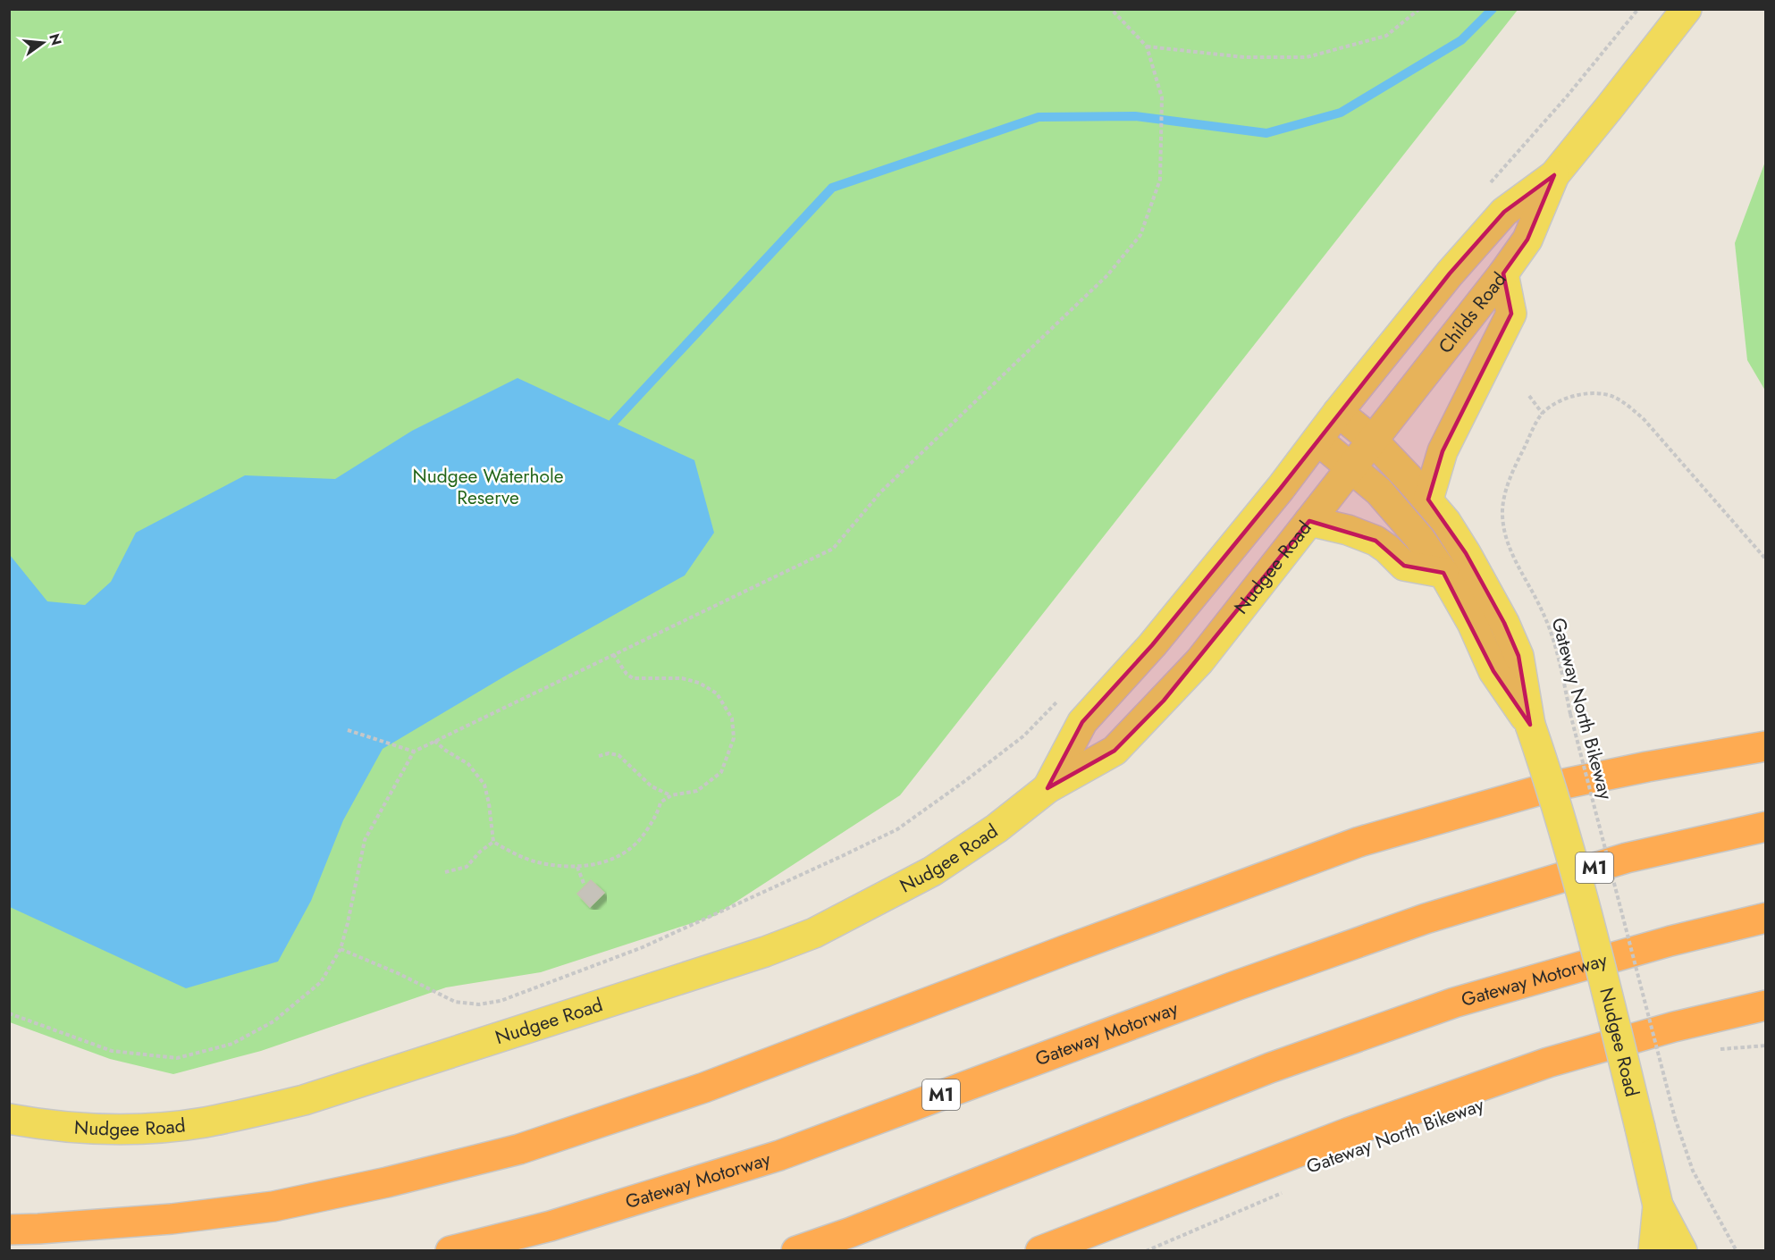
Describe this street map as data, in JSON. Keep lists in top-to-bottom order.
{
  "streets": {
    "highway": ["M1", "Gateway Motorway"],
    "main road": ["Childs Road", "Nudgee Road"],
    "path": ["Gateway North Bikeway"]
  },
  "crossings": [
    ["Childs Road", "Nudgee Road"]
  ],
  "parks": ["Nudgee Waterhole Reserve"],
  "north": "right"
}
